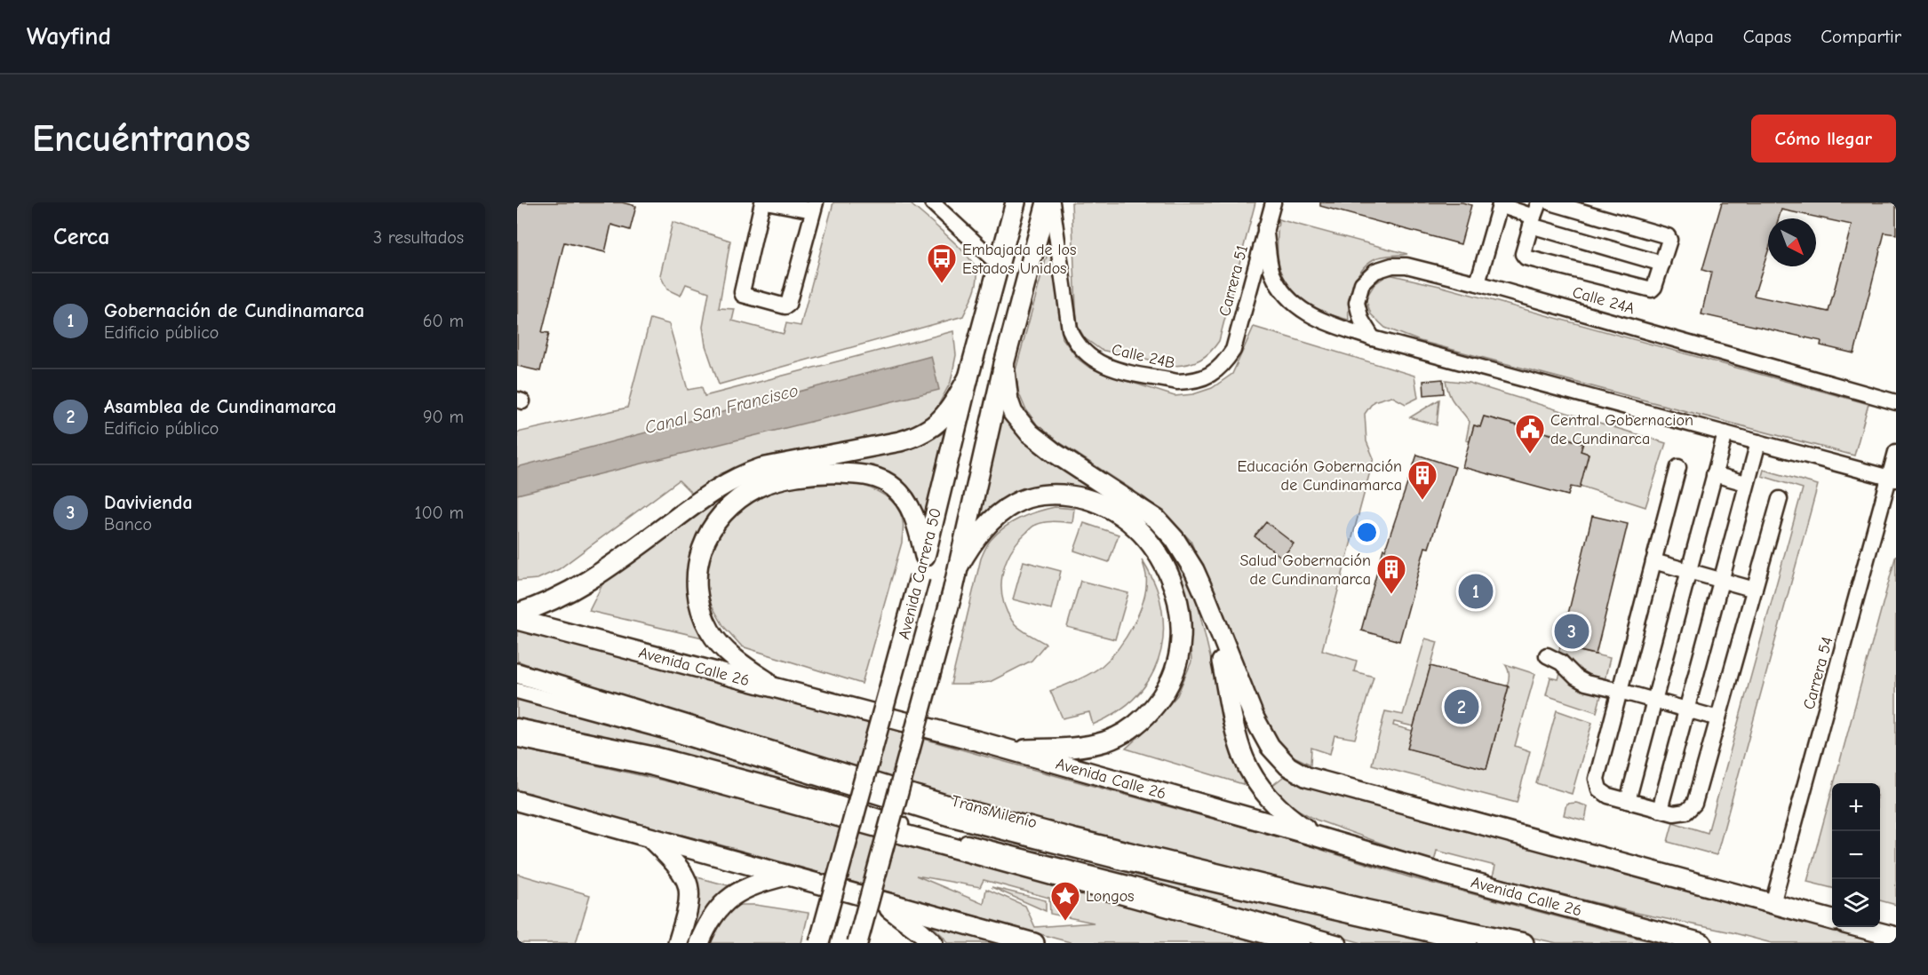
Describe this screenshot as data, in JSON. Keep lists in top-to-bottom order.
{
  "streets": {
    "main road": ["Avenida Carrera 50", "Avenida Calle 26"],
    "street": [
      "Carrera 51",
      "Calle 24A",
      "Calle 24B",
      "Carrera 54",
      "TransMilenio"
    ]
  },
  "crossings": [
    ["Carrera 51", "Calle 24B"]
  ],
  "water": ["Canal San Francisco"],
  "places": {
    "bus stop": ["Embajada de los Estados Unidos"],
    "public building": ["Central Gobernacion de Cundinarca"],
    "building": ["Educación Gobernación de Cundinamarca", "Salud Gobernación de Cundinamarca"],
    "place": ["Longos"]
  },
  "north": "bottom right",
  "page": {
    "header": "Wayfind",
    "nav": ["Mapa", "Capas", "Compartir"],
    "buttons": "Cómo llegar",
    "title": "Encuéntranos",
    "heading": ["Cerca", "3 resultados"],
    "list": [
      {
        "mark": "1",
        "name": "Gobernación de Cundinamarca",
        "note": "Edificio público",
        "value": "60 m"
      },
      {
        "mark": "2",
        "name": "Asamblea de Cundinamarca",
        "note": "Edificio público",
        "value": "90 m"
      },
      {
        "mark": "3",
        "name": "Davivienda",
        "note": "Banco",
        "value": "100 m"
      }
    ],
    "pins": ["1", "3", "2"],
    "map_buttons": ["+", "−"]
  }
}
